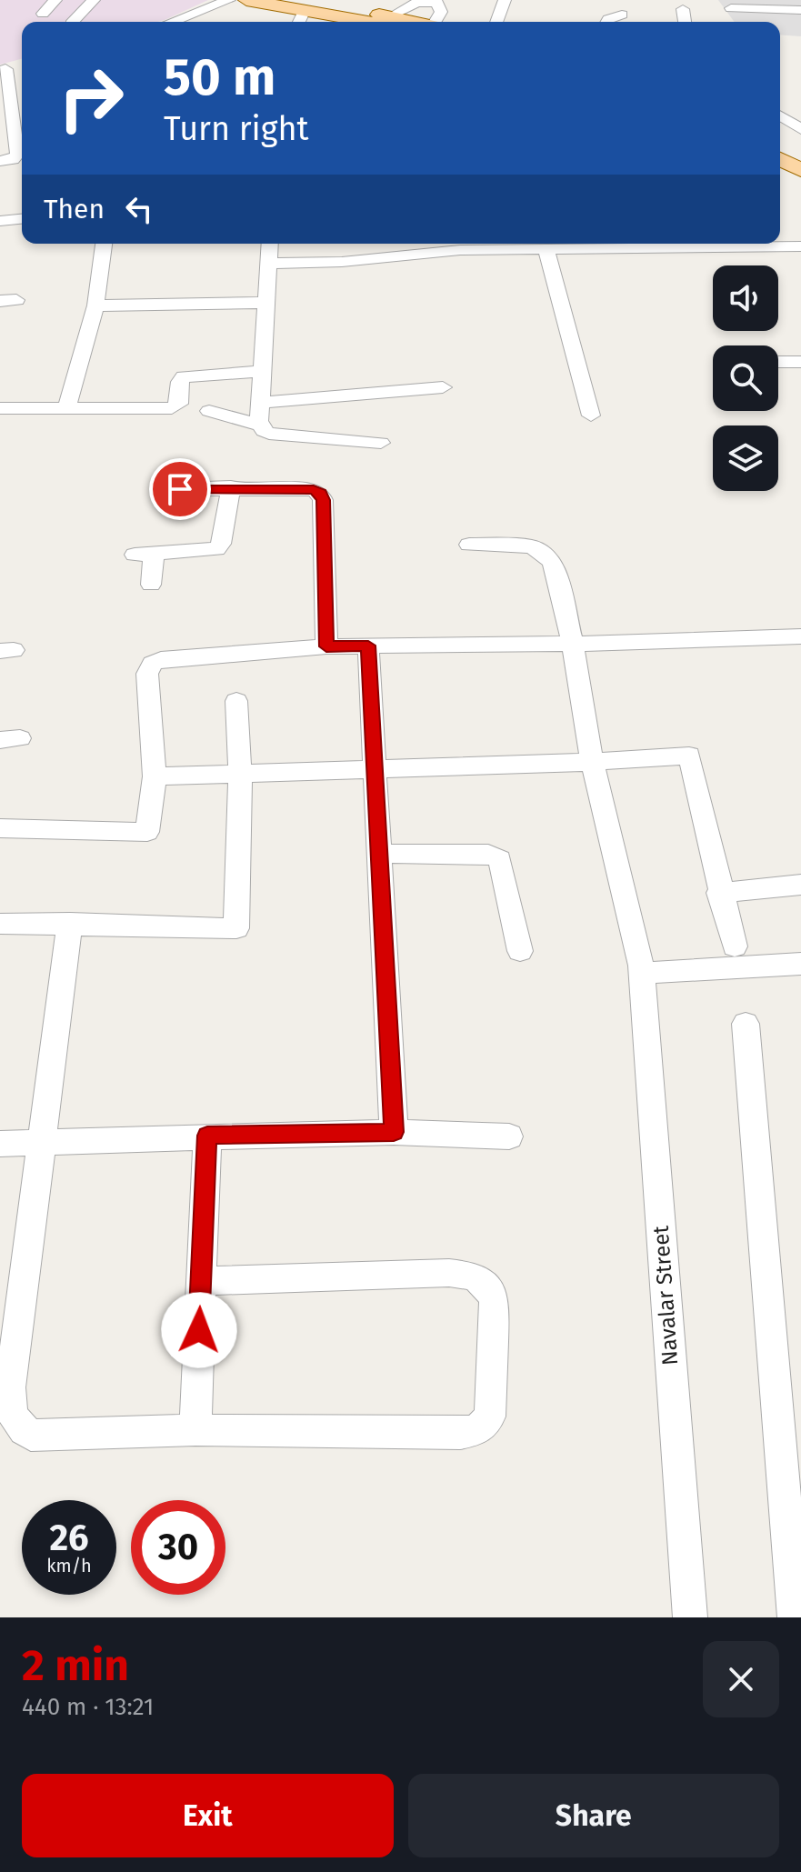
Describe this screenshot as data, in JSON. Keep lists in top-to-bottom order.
{
  "streets": {
    "street": ["Navalar Street"]
  },
  "page": {
    "turn": ["50 m", "Turn right"],
    "then": "Then",
    "speed": "26 km/h",
    "limit": "30",
    "heading": ["2 min", "440 m · 13:21"],
    "buttons": ["Exit", "Share"]
  }
}
